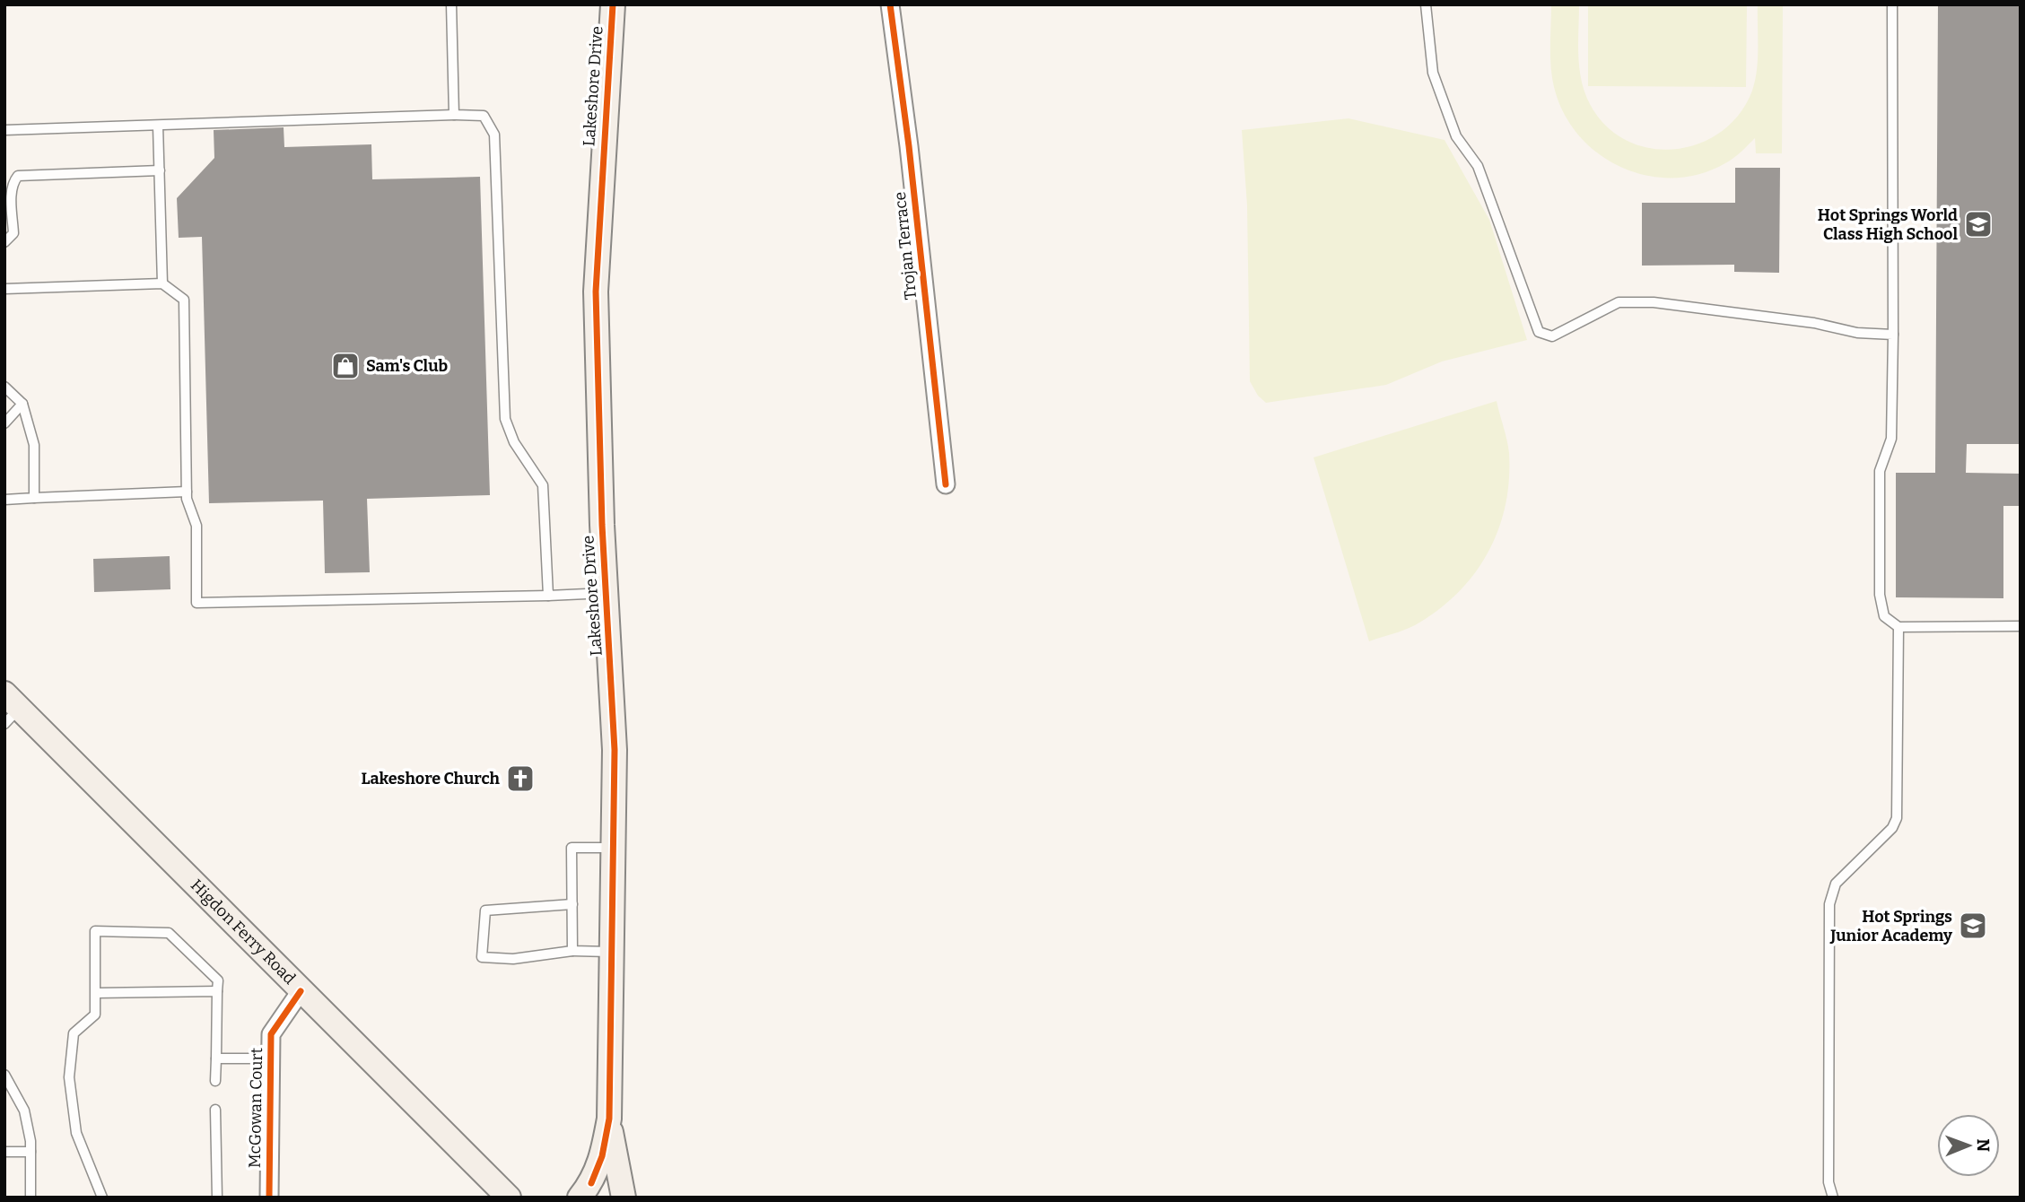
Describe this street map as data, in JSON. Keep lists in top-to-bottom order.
{
  "streets": {
    "street": [
      "Lakeshore Drive",
      "Trojan Terrace",
      "Higdon Ferry Road",
      "McGowan Court"
    ]
  },
  "crossings": [
    ["Higdon Ferry Road", "McGowan Court"]
  ],
  "places": {
    "school or university": ["Hot Springs World Class High School", "Hot Springs Junior Academy"],
    "shop": ["Sam's Club"],
    "church": ["Lakeshore Church"]
  },
  "north": "right"
}
